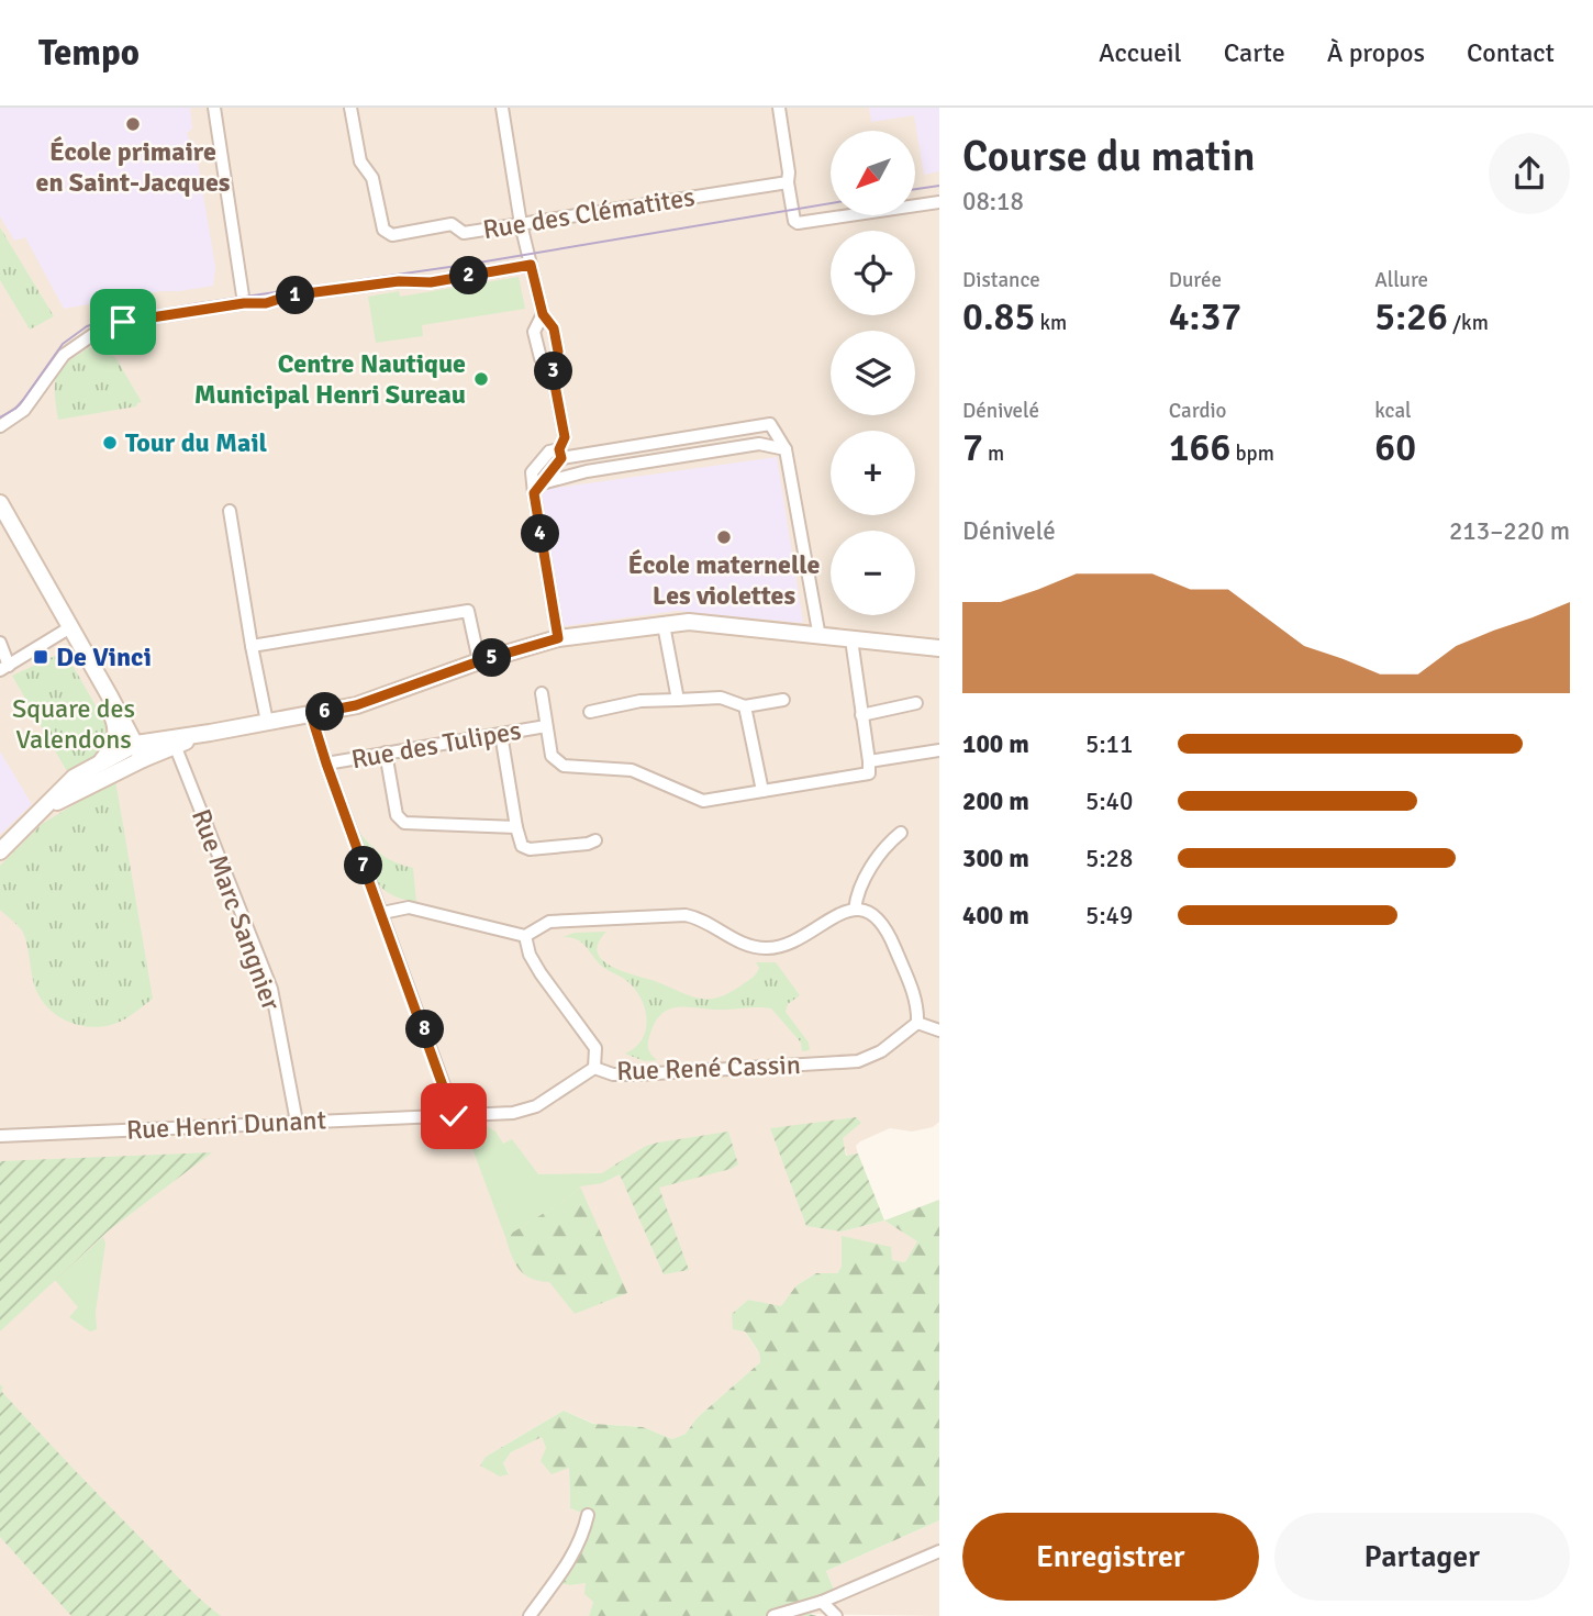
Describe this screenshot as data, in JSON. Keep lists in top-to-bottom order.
{
  "streets": {
    "street": [
      "Rue des Clématites",
      "Rue des Tulipes",
      "Rue Marc Sangnier",
      "Rue René Cassin",
      "Rue Henri Dunant"
    ]
  },
  "crossings": [
    ["Rue Marc Sangnier", "Rue Henri Dunant"],
    ["Rue René Cassin", "Rue Henri Dunant"]
  ],
  "parks": ["Square des Valendons"],
  "places": {
    "other": [
      "École primaire en Saint-Jacques",
      "Centre Nautique Municipal Henri Sureau",
      "Tour du Mail",
      "École maternelle Les violettes"
    ],
    "transit": ["De Vinci"]
  },
  "north": "bottom left",
  "page": {
    "header": "Tempo",
    "nav": [
      "Accueil",
      "Carte",
      "À propos",
      "Contact"
    ],
    "heading": ["Course du matin", "08:18"],
    "map_buttons": ["+", "−"],
    "stats": [
      ["Distance", "0.85 km"],
      ["Durée", "4:37"],
      ["Allure", "5:26 /km"],
      ["Dénivelé", "7 m"],
      ["Cardio", "166 bpm"],
      ["kcal", "60"]
    ],
    "pins": [
      "2",
      "1",
      "3",
      "4",
      "5",
      "6",
      "7",
      "8"
    ],
    "chart": ["Dénivelé", "213–220 m"],
    "list": [
      {
        "name": "100 m",
        "note": "5:11"
      },
      {
        "name": "200 m",
        "note": "5:40"
      },
      {
        "name": "300 m",
        "note": "5:28"
      },
      {
        "name": "400 m",
        "note": "5:49"
      }
    ],
    "buttons": ["Enregistrer", "Partager"]
  }
}
